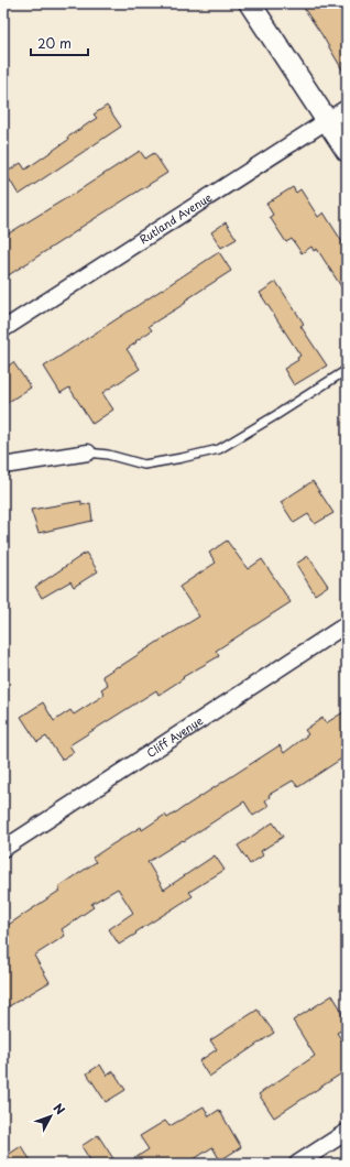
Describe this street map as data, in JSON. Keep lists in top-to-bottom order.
{
  "streets": {
    "street": ["Rutland Avenue", "Cliff Avenue"]
  },
  "scale_bar": "20 m",
  "north": "top right"
}
